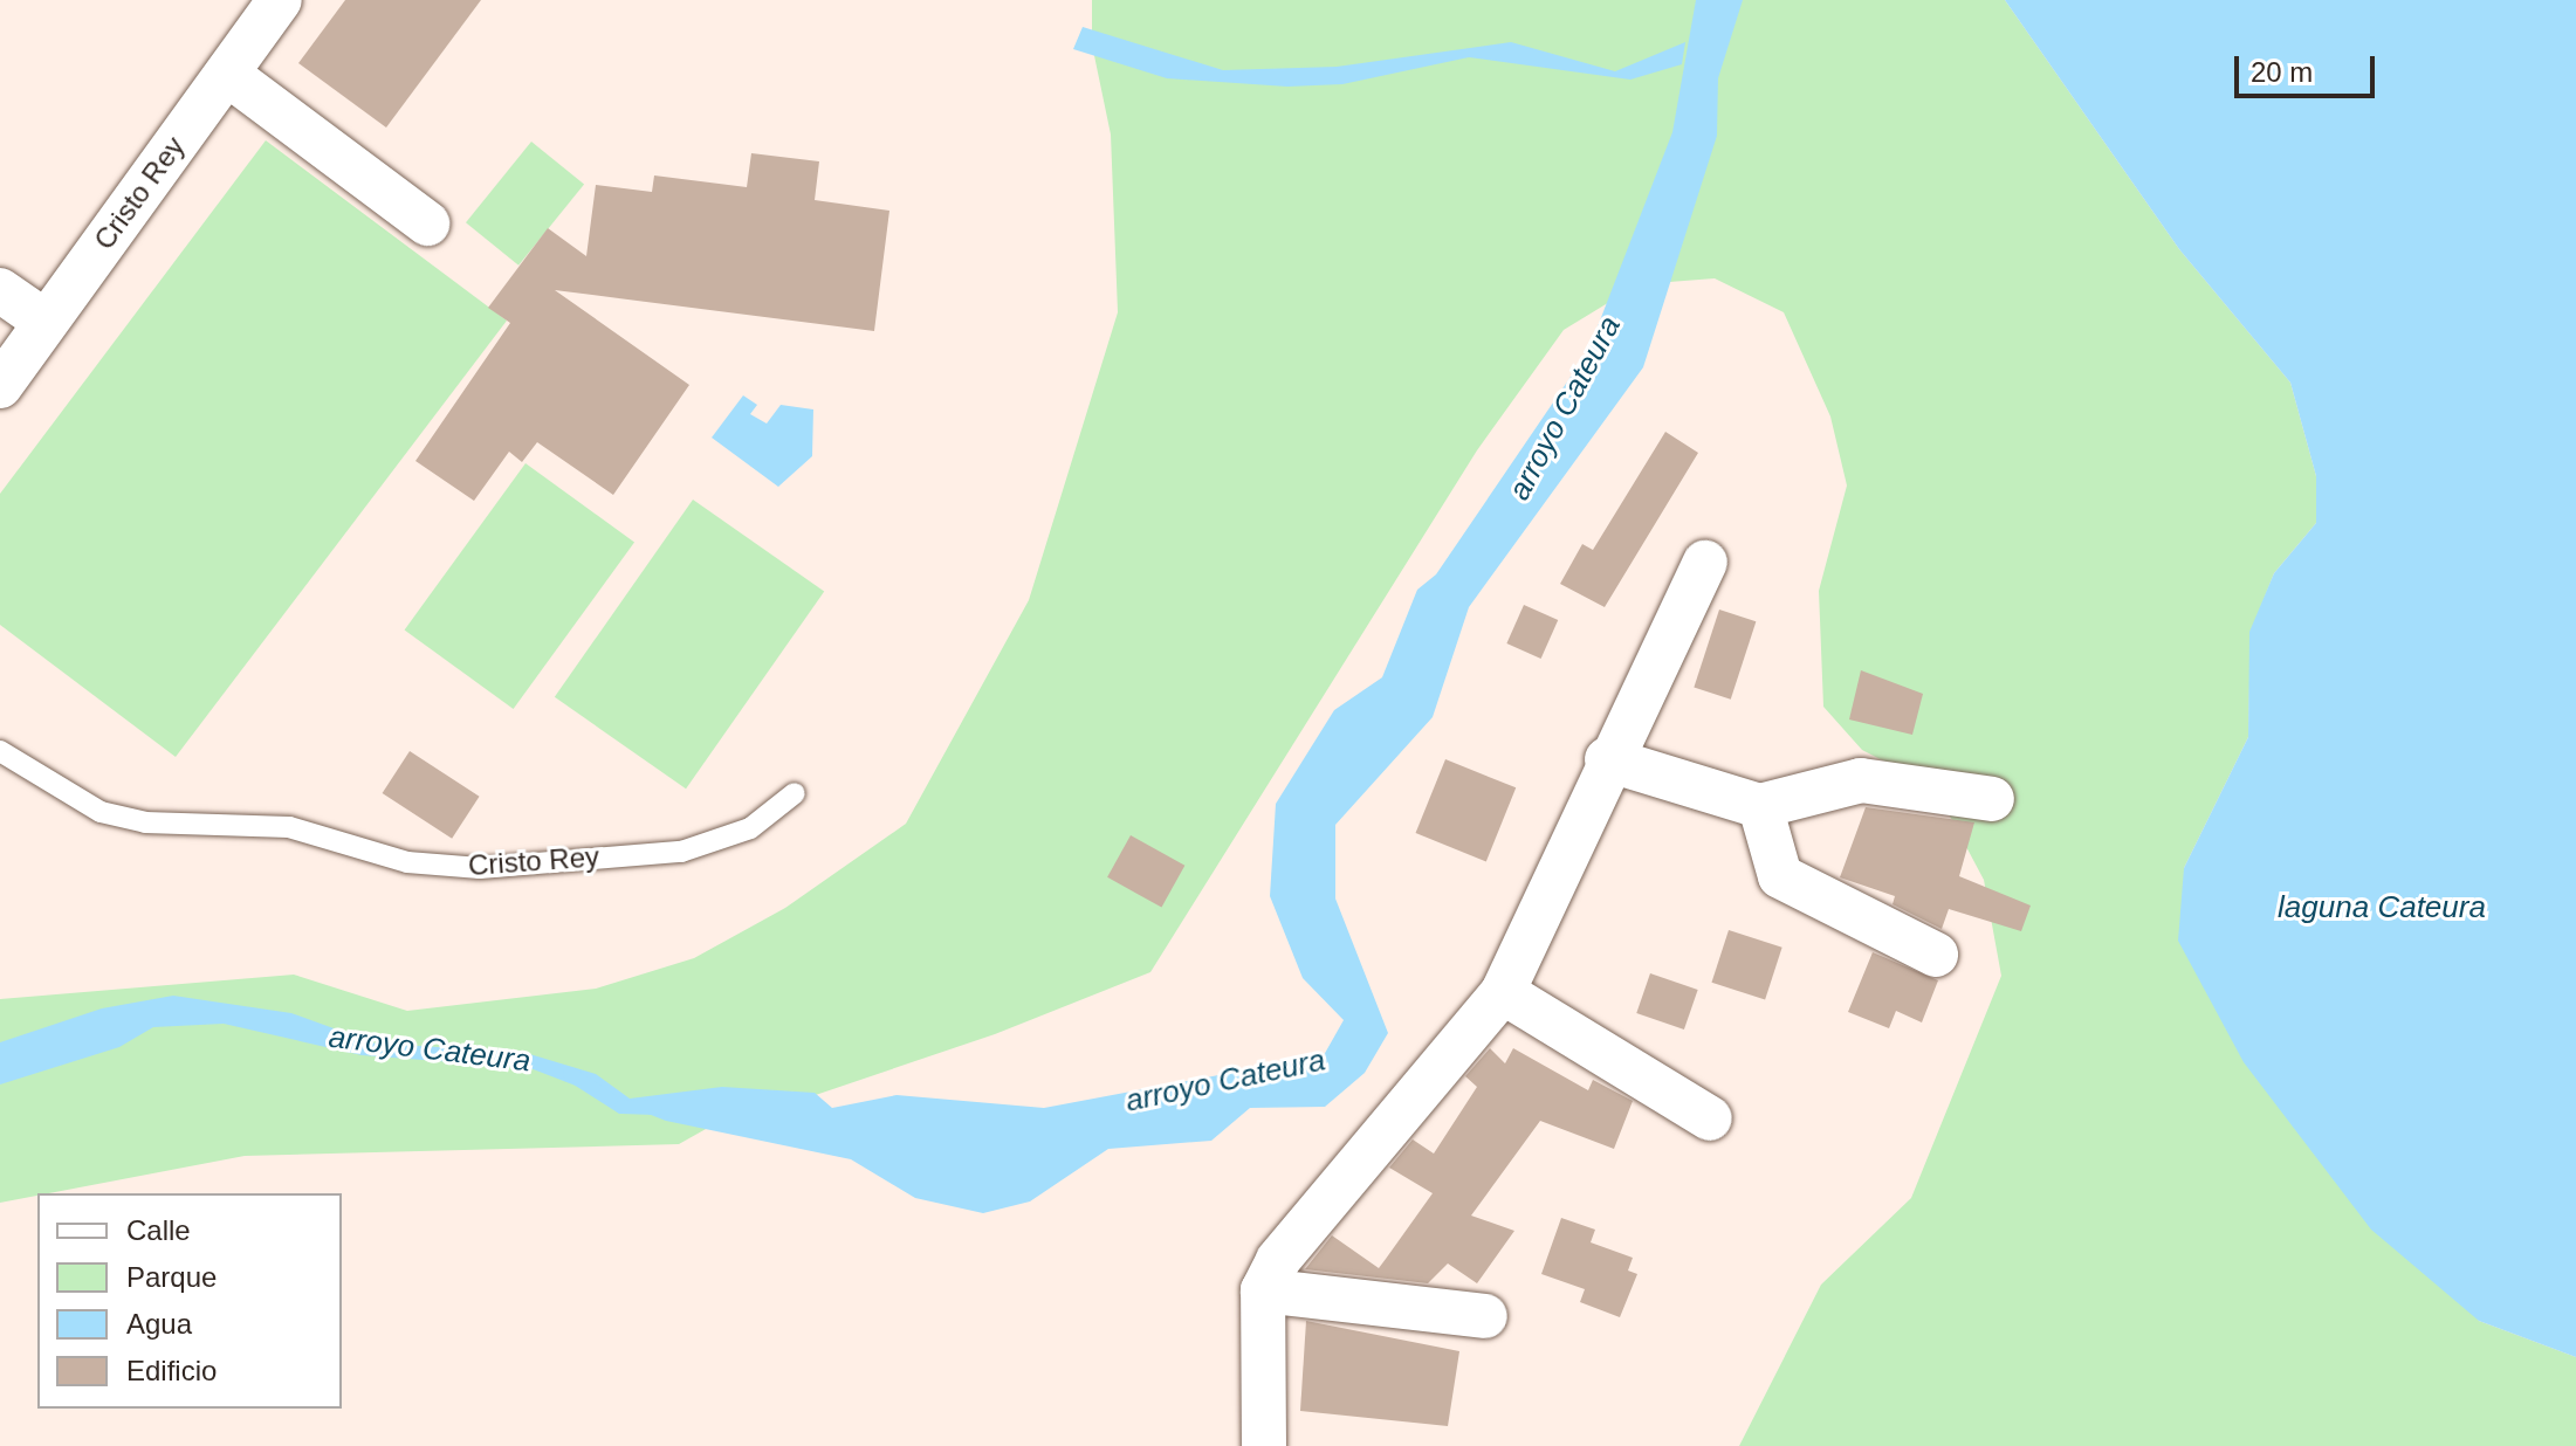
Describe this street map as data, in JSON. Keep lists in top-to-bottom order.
{
  "streets": {
    "street": ["Cristo Rey"]
  },
  "water": ["arroyo Cateura", "laguna Cateura"],
  "legend": [
    "Calle",
    "Parque",
    "Agua",
    "Edificio"
  ],
  "scale_bar": "20 m"
}
